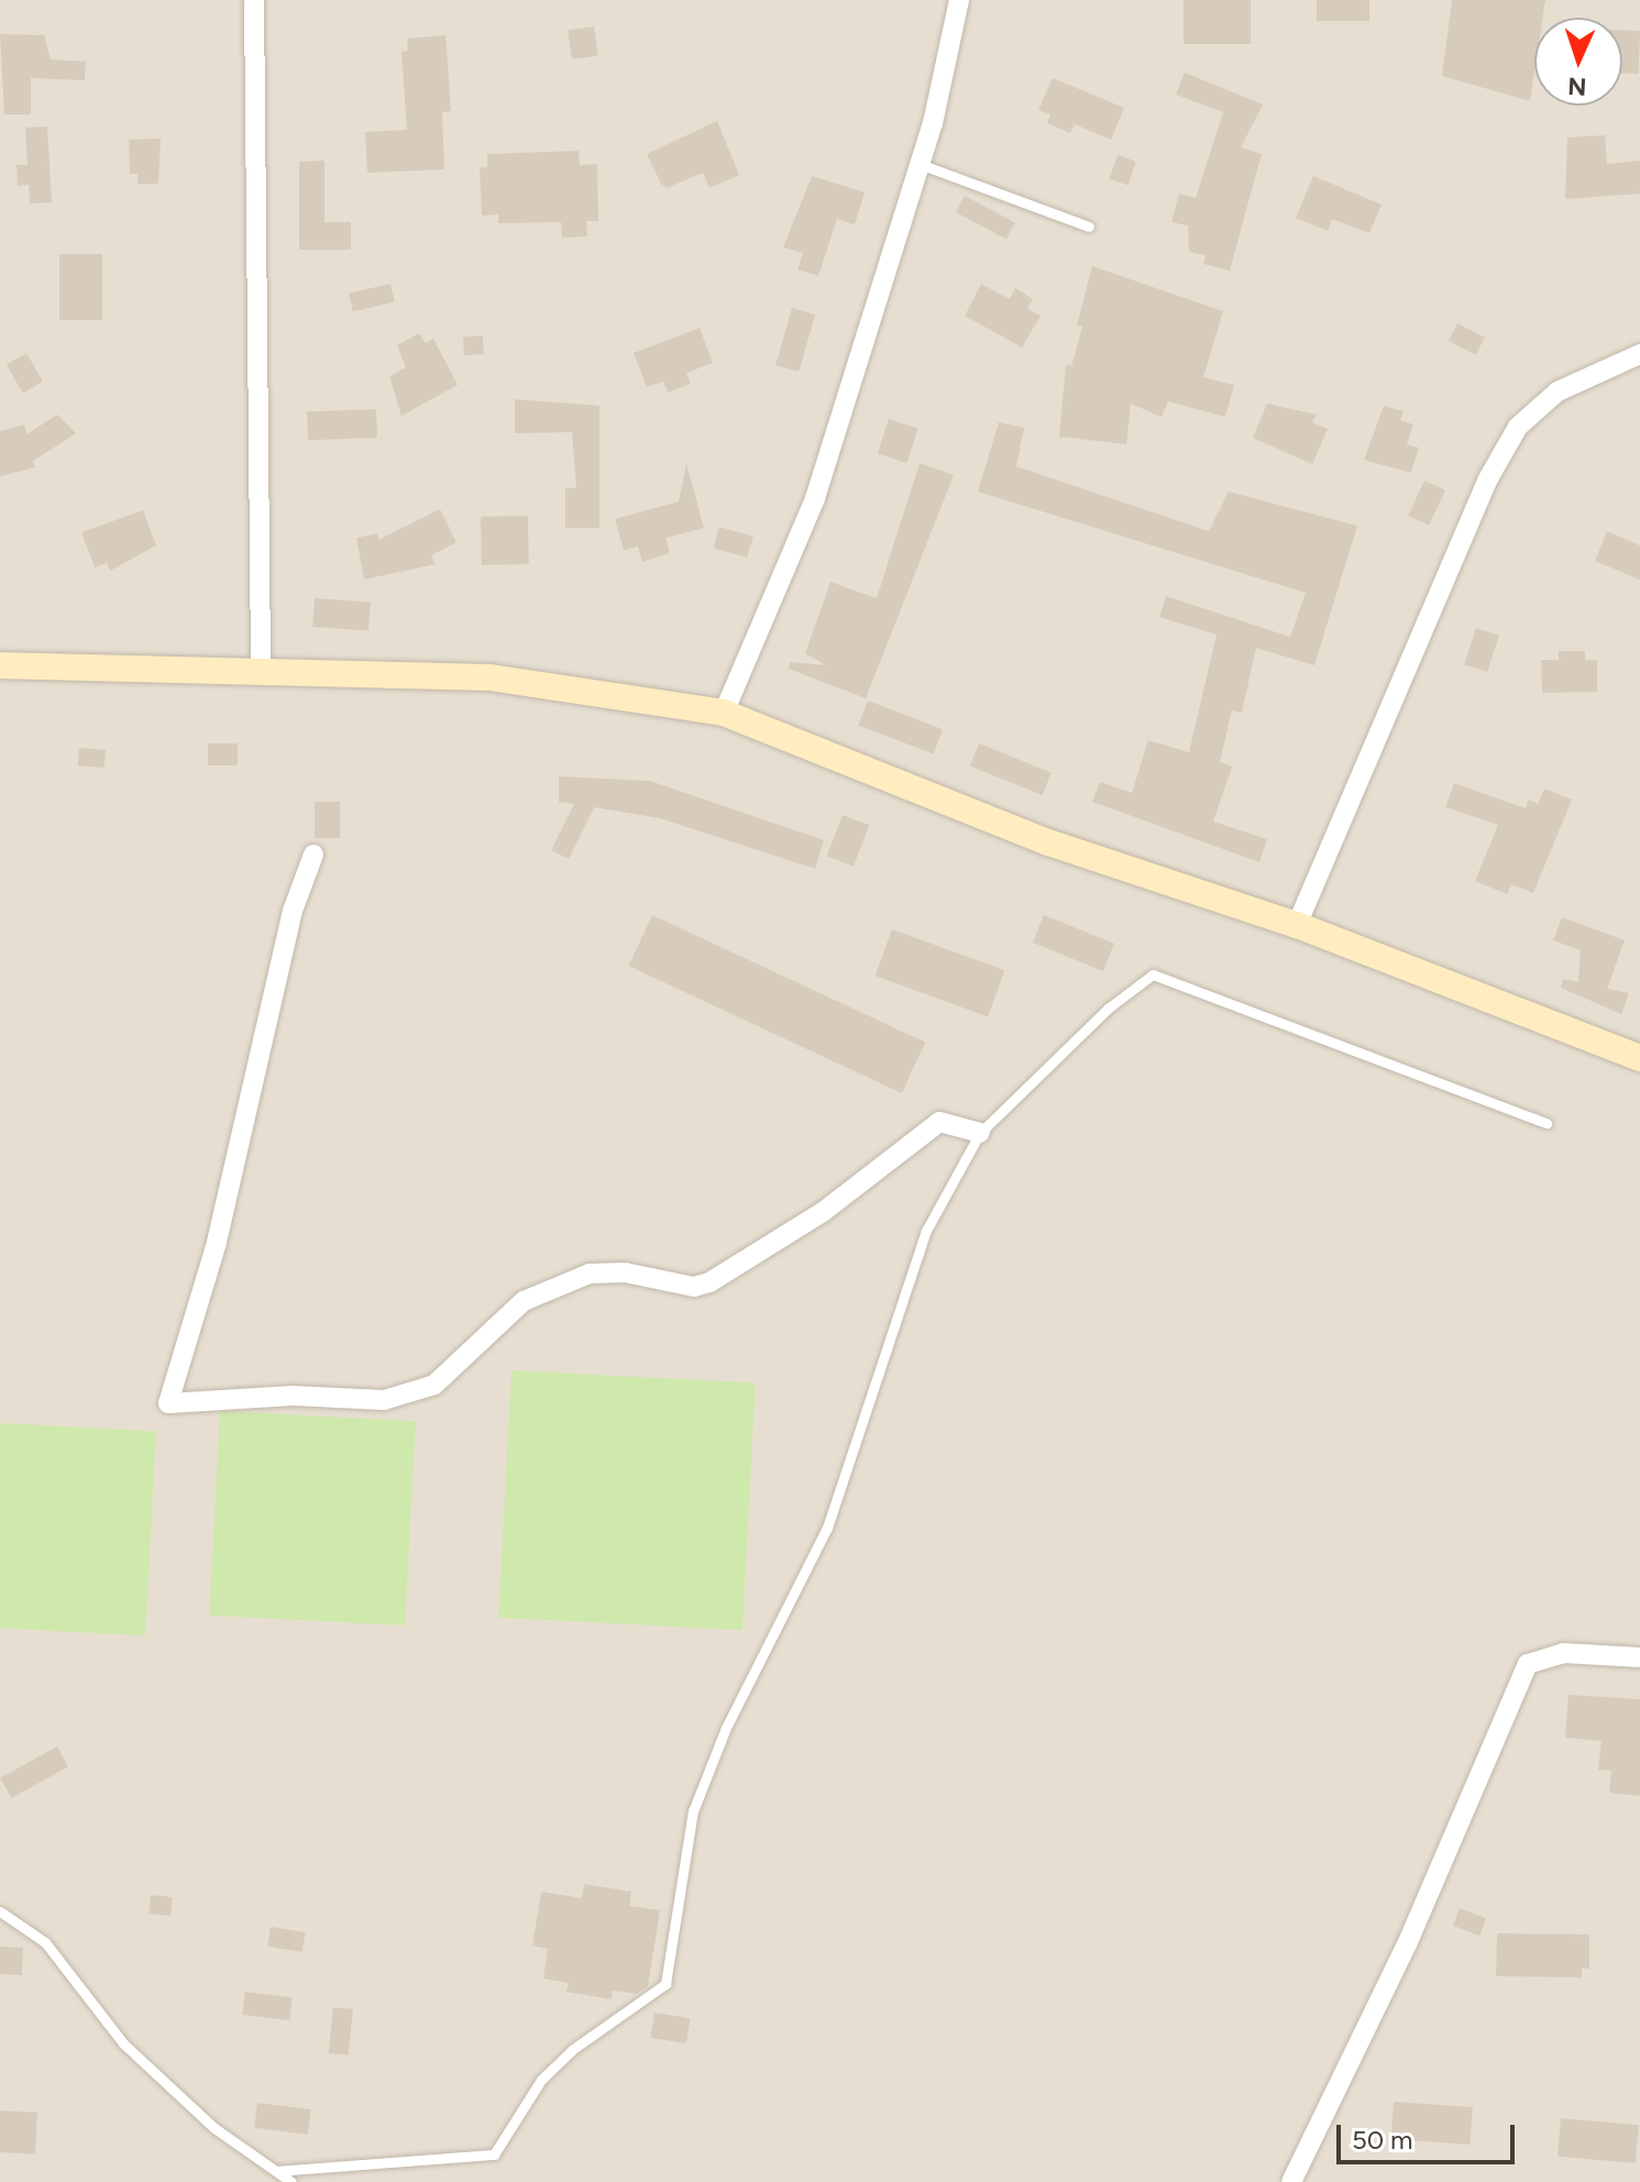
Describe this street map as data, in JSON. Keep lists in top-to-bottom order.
{
  "scale_bar": "50 m",
  "north": "bottom"
}
